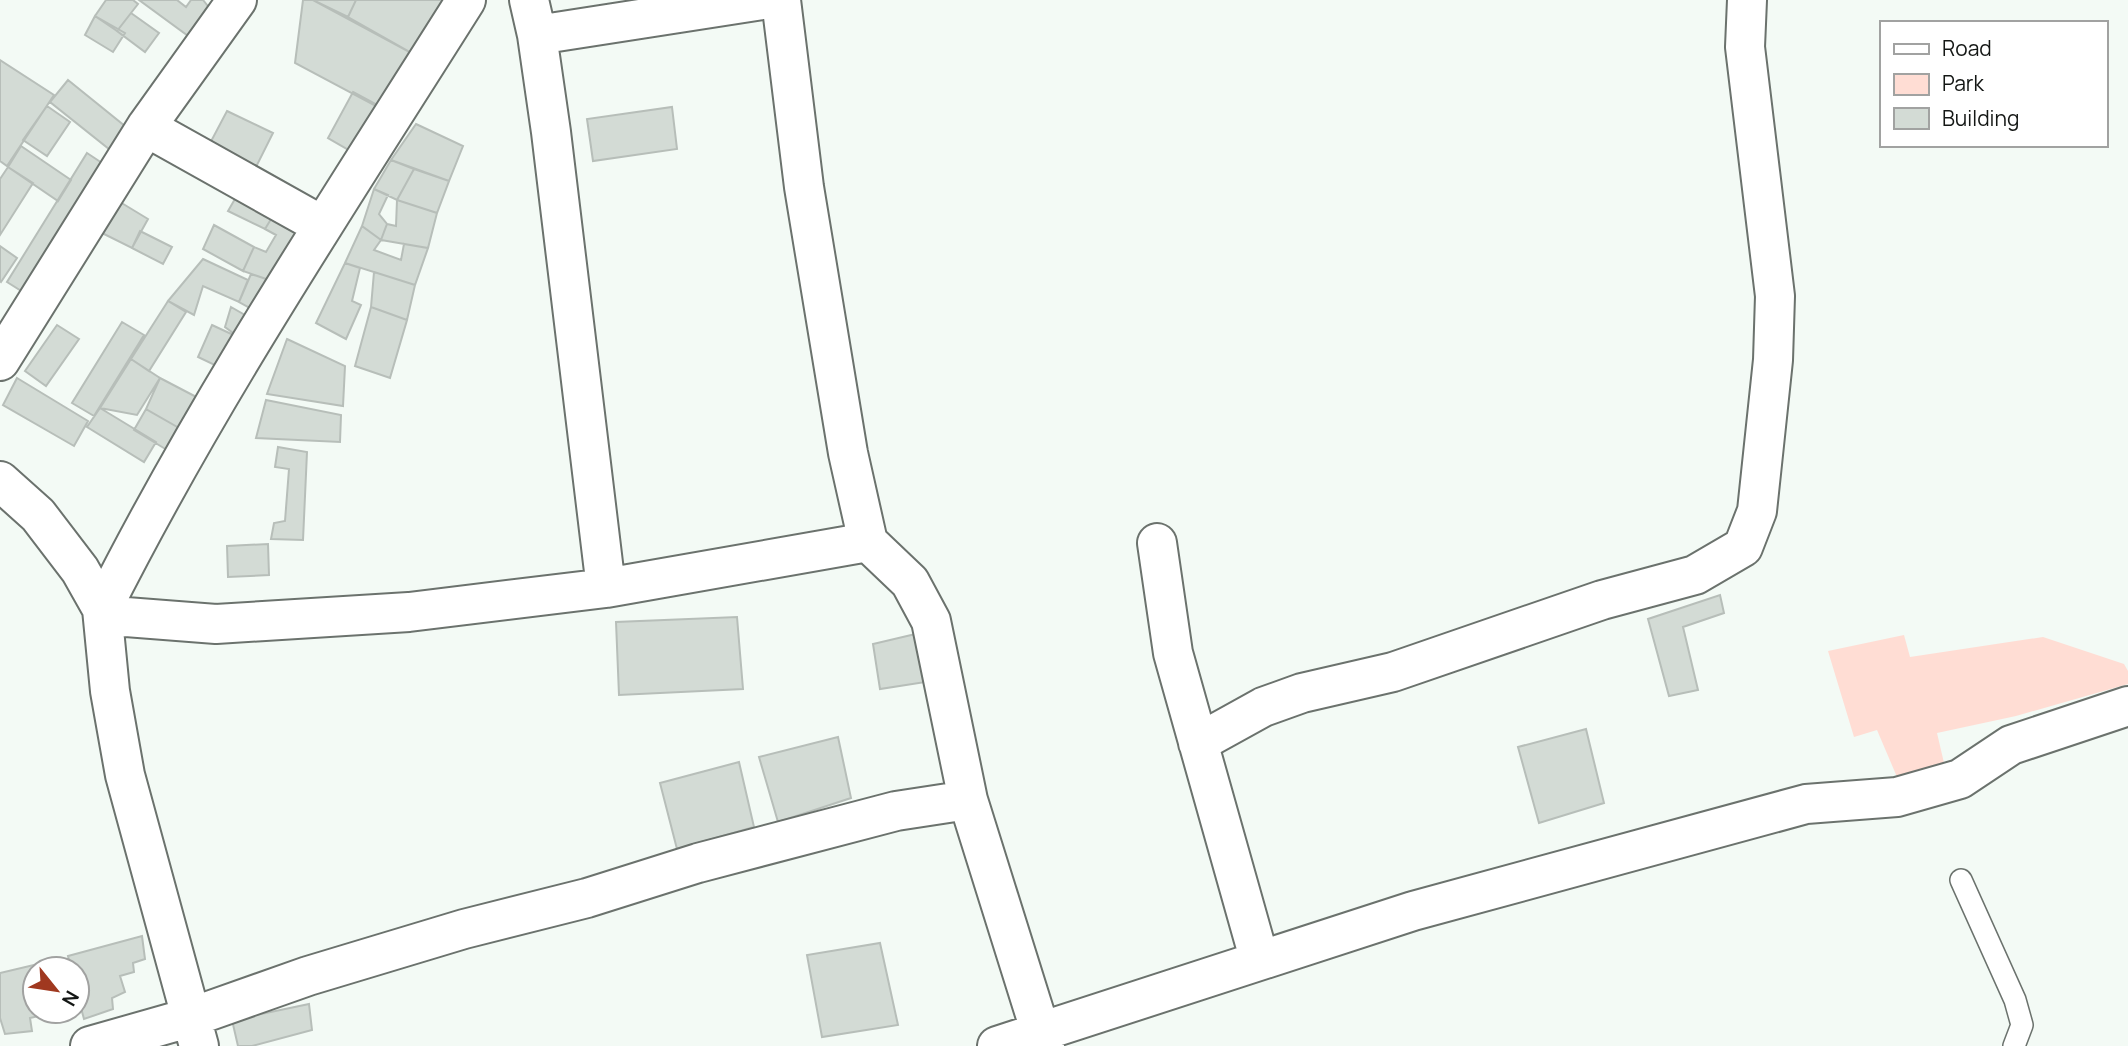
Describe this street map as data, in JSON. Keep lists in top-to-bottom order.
{
  "legend": ["Road", "Park", "Building"],
  "north": "bottom right"
}
